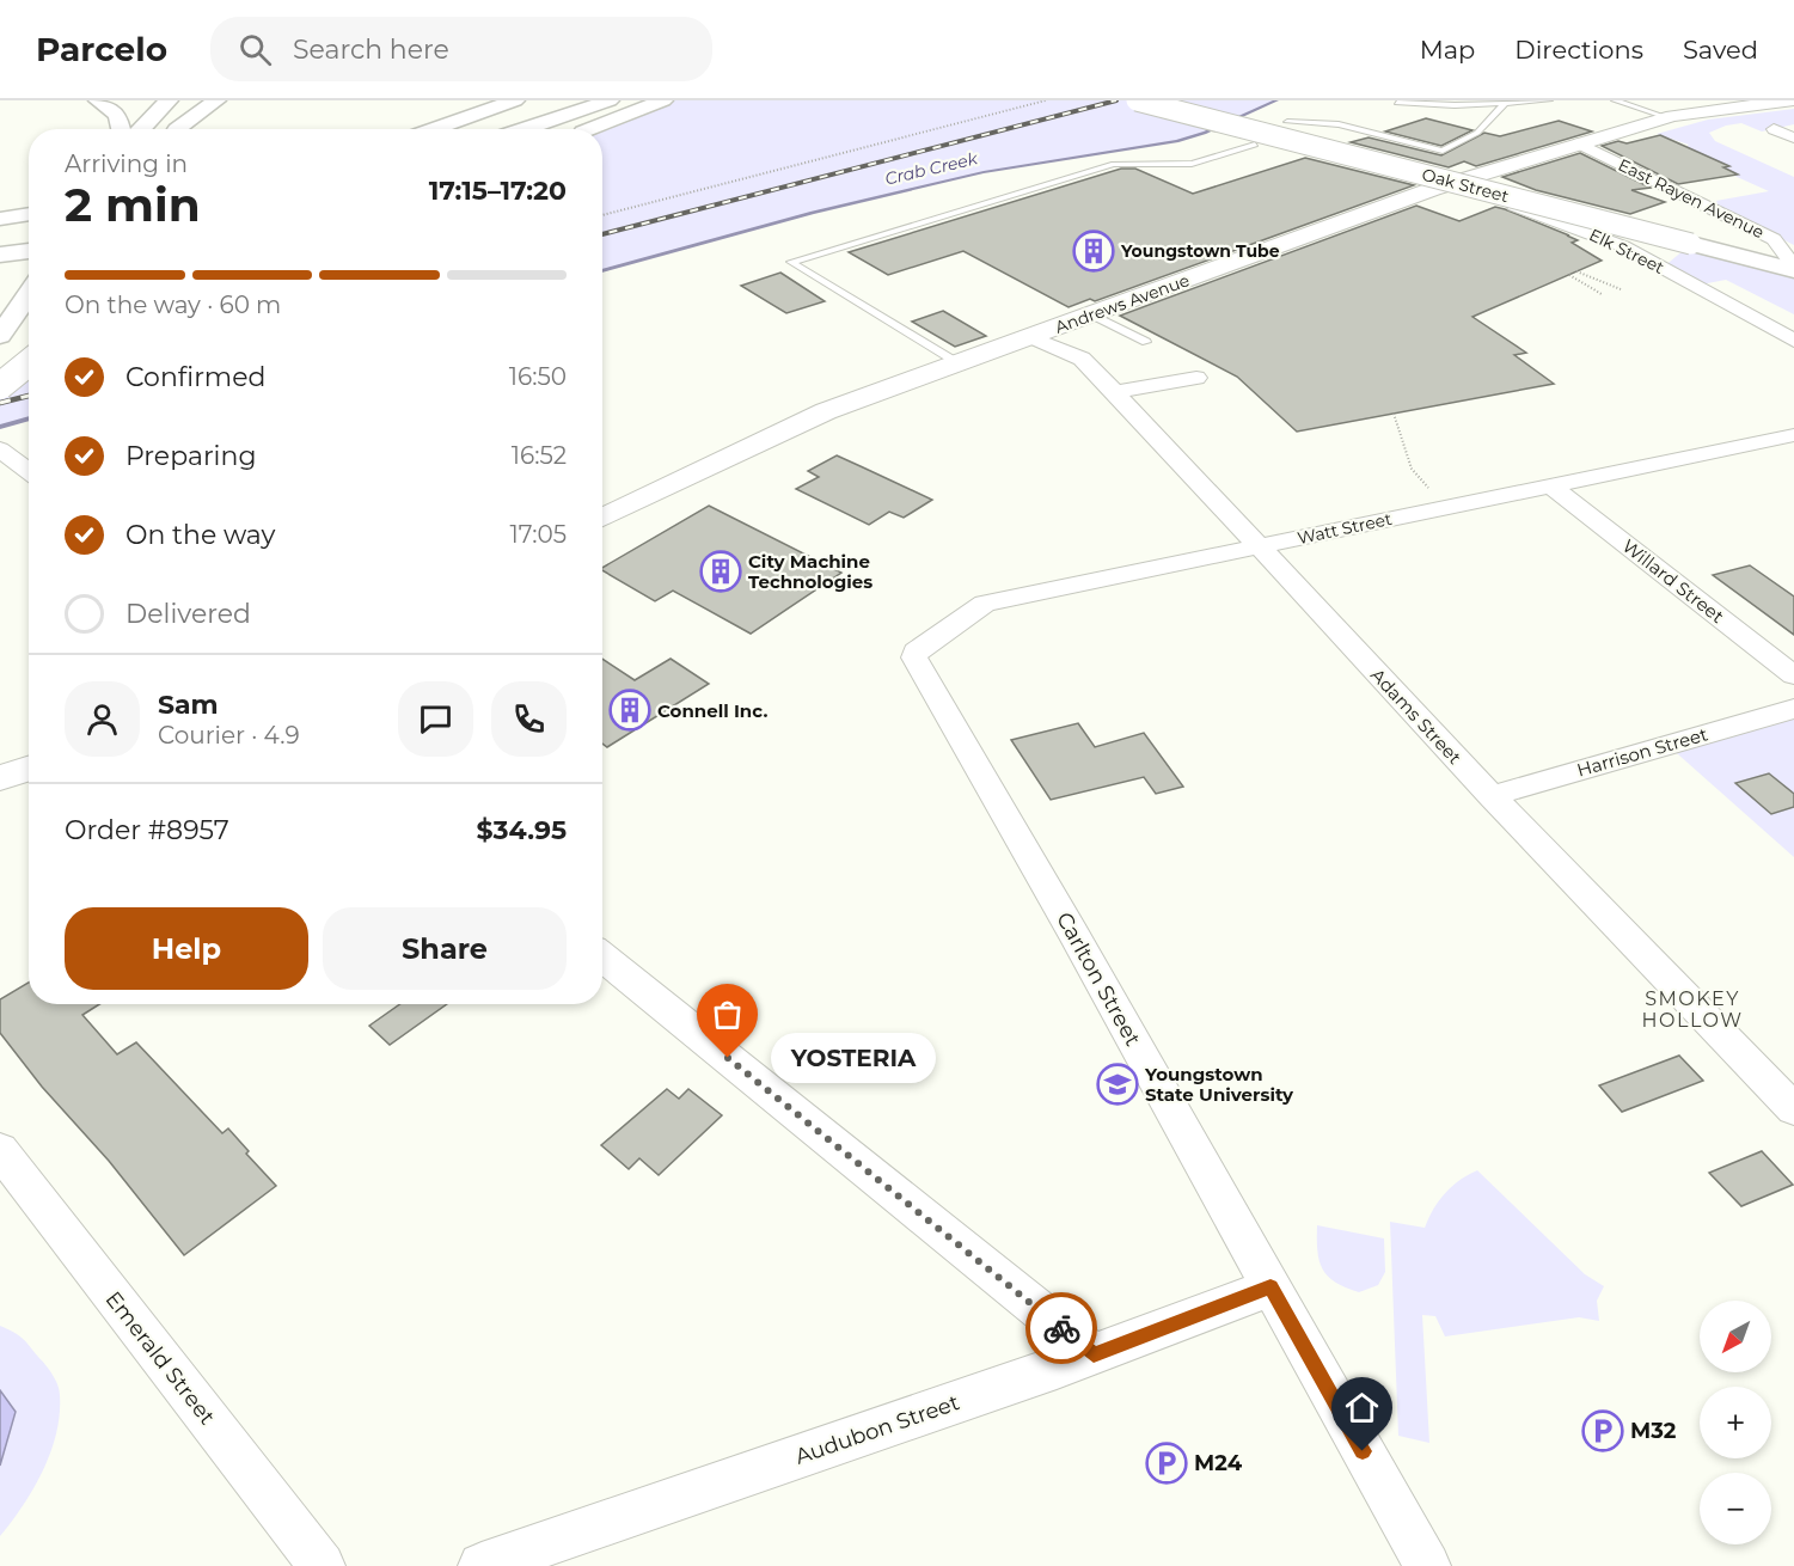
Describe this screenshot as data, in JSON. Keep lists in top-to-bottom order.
{
  "streets": {
    "main road": ["Oak Street"],
    "street": [
      "East Rayen Avenue",
      "Elk Street",
      "Andrews Avenue",
      "Watt Street",
      "Willard Street",
      "Adams Street",
      "Harrison Street",
      "Carlton Street",
      "Emerald Street",
      "Audubon Street"
    ]
  },
  "crossings": [
    ["Oak Street", "East Rayen Avenue"],
    ["East Rayen Avenue", "Andrews Avenue"],
    ["Elk Street", "Andrews Avenue"],
    ["Andrews Avenue", "Adams Street"],
    ["Watt Street", "Willard Street"],
    ["Watt Street", "Adams Street"],
    ["Watt Street", "Carlton Street"],
    ["Adams Street", "Harrison Street"],
    ["Carlton Street", "Audubon Street"]
  ],
  "districts": ["SMOKEY HOLLOW"],
  "water": ["Crab Creek"],
  "places": {
    "building": ["Youngstown Tube", "City Machine Technologies", "Connell Inc."],
    "other": ["YOSTERIA"],
    "school or university": ["Youngstown State University"],
    "parking": ["M32", "M24"]
  },
  "north": "bottom left",
  "page": {
    "header": "Parcelo",
    "search": "Search here",
    "nav": ["Map", "Directions", "Saved"],
    "heading": ["2 min", "Arriving in", "17:15–17:20"],
    "panel": [
      "Sam",
      "Courier · 4.9",
      "Order #8957",
      "$34.95"
    ],
    "bar": "On the way · 60 m",
    "list": [
      ["Confirmed", "16:50"],
      ["Preparing", "16:52"],
      ["On the way", "17:05"],
      "Delivered"
    ],
    "buttons": ["Help", "Share"],
    "bubble": "YOSTERIA",
    "map_buttons": ["+", "−"]
  }
}
